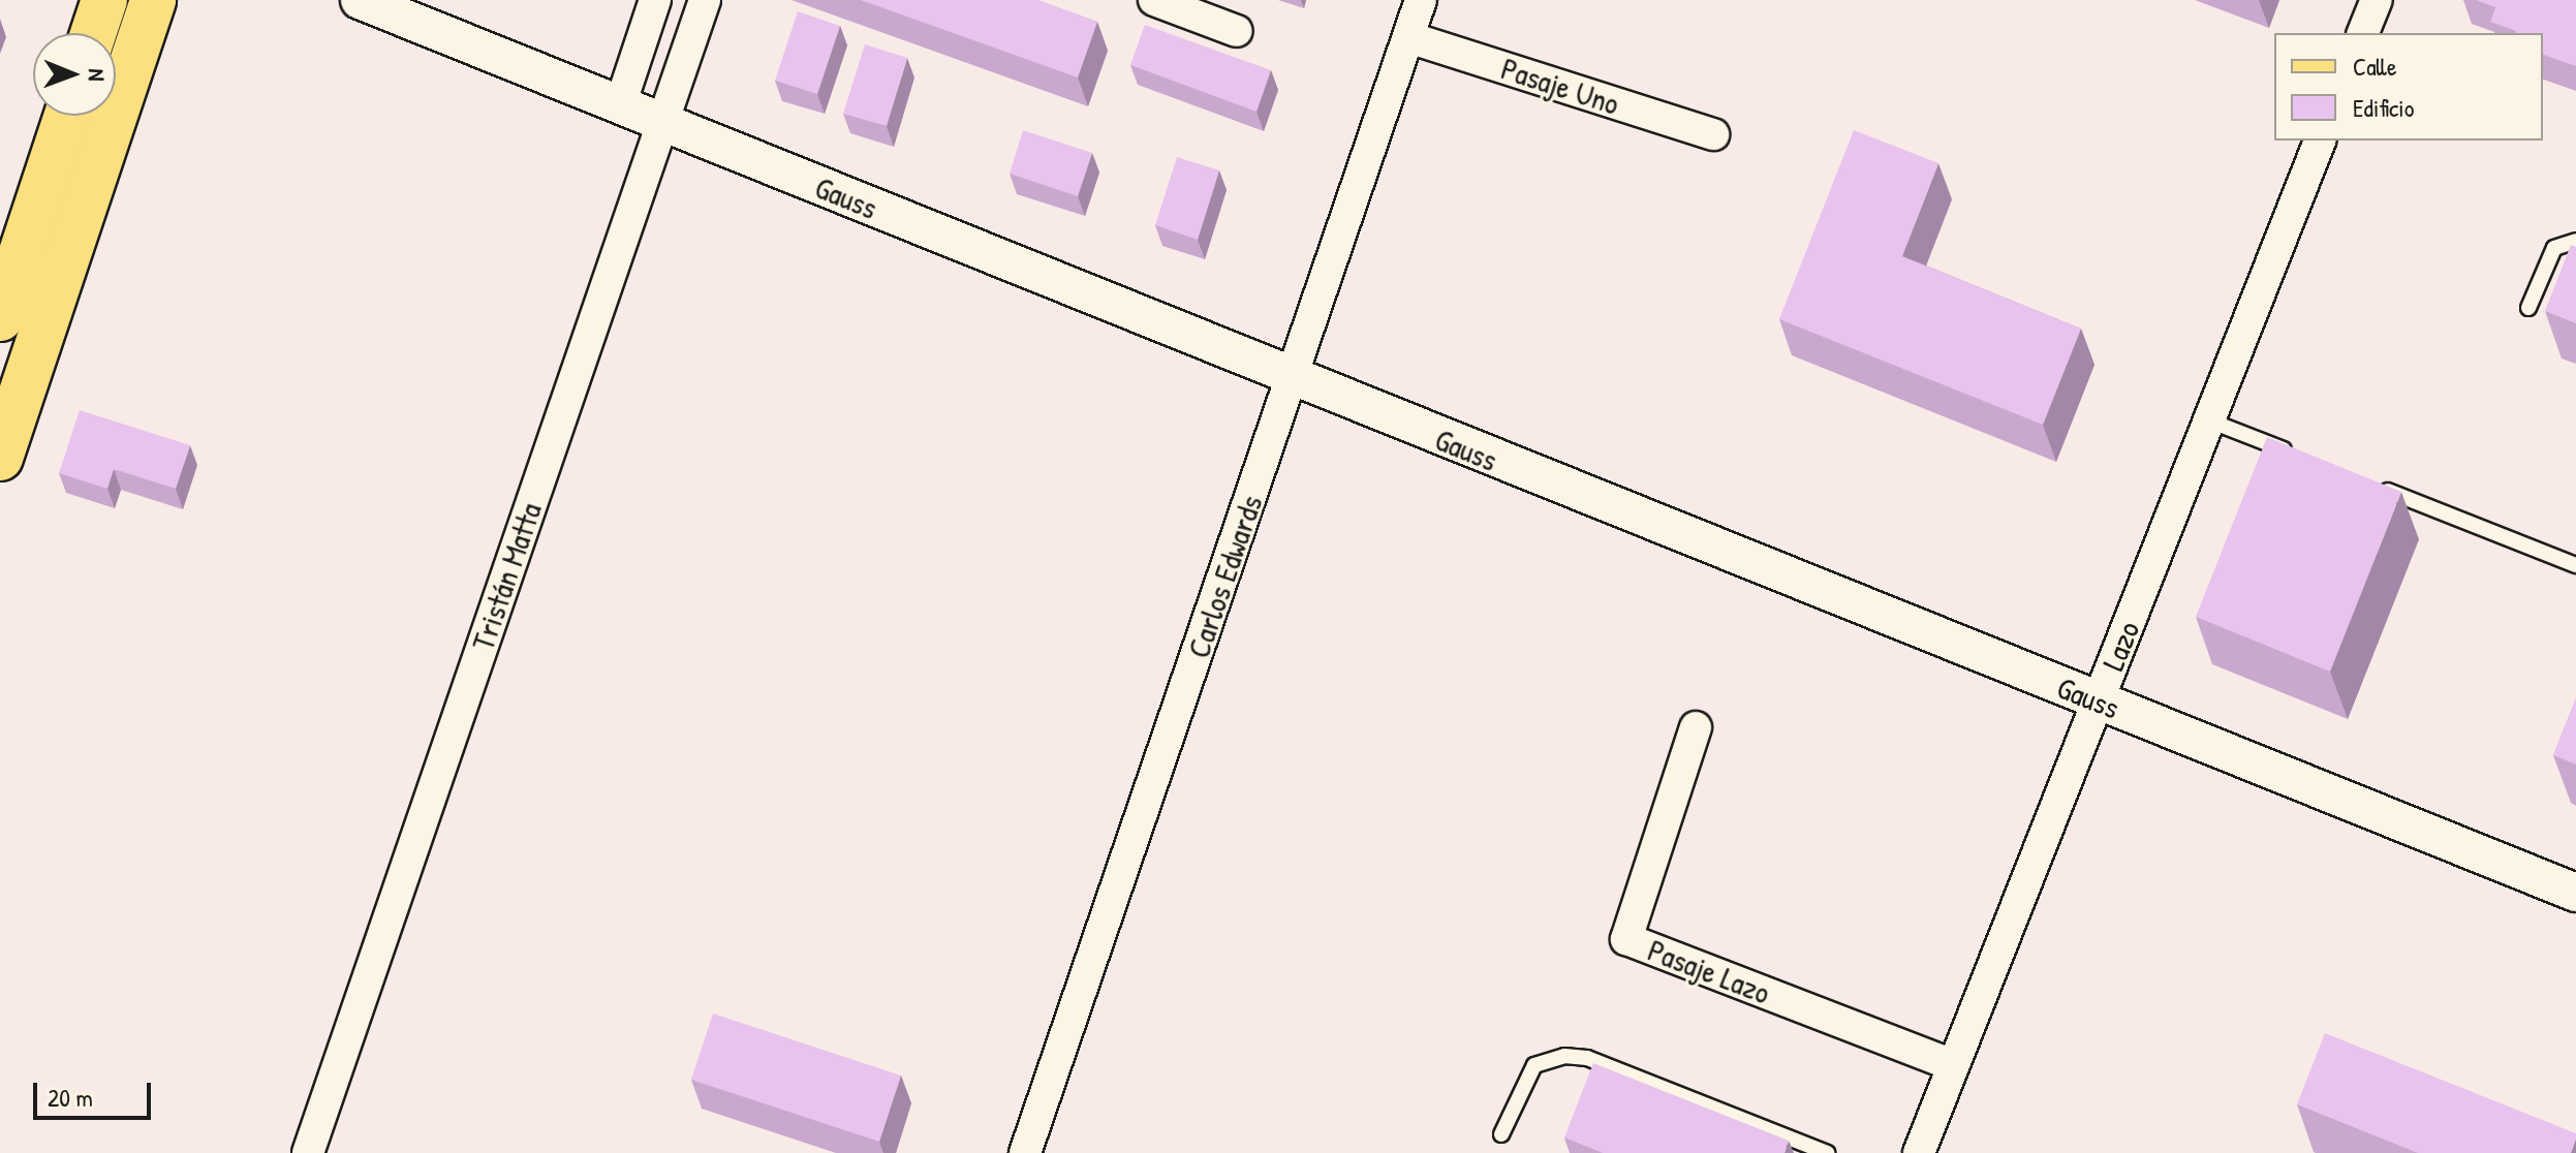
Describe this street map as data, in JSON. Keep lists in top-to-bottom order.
{
  "streets": {
    "street": [
      "Pasaje Uno",
      "Gauss",
      "Tristán Matta",
      "Carlos Edwards",
      "Lazo",
      "Pasaje Lazo"
    ]
  },
  "crossings": [
    ["Pasaje Uno", "Carlos Edwards"],
    ["Gauss", "Tristán Matta"],
    ["Gauss", "Carlos Edwards"],
    ["Gauss", "Lazo"],
    ["Lazo", "Pasaje Lazo"]
  ],
  "legend": ["Calle", "Edificio"],
  "scale_bar": "20 m",
  "north": "right"
}
